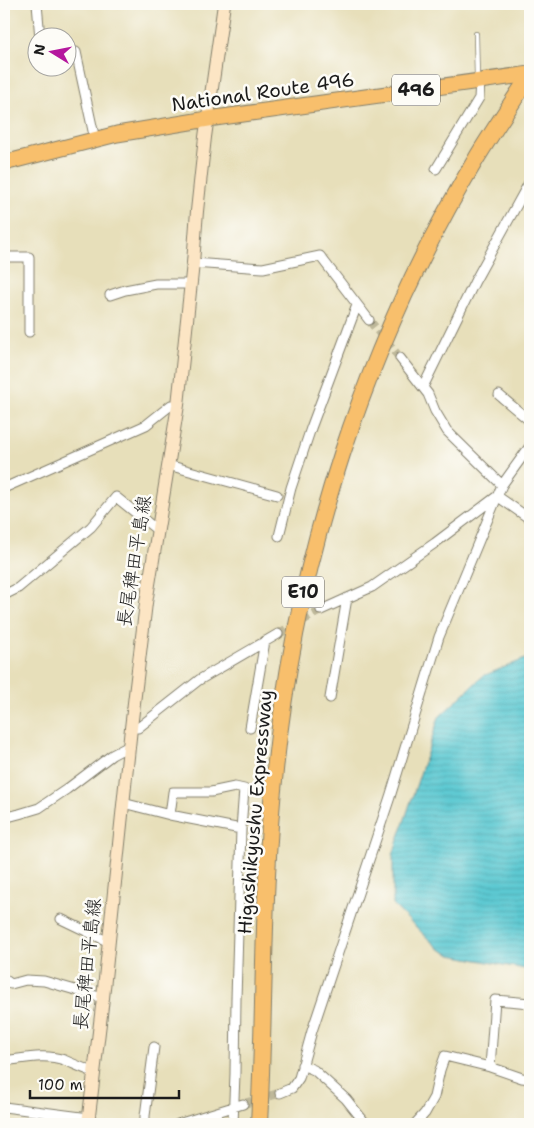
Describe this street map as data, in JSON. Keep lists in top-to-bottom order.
{
  "streets": {
    "highway": [
      "496",
      "National Route 496",
      "E10",
      "Higashikyushu Expressway"
    ],
    "main road": ["長尾稗田平島線"]
  },
  "crossings": [
    ["National Route 496", "長尾稗田平島線"],
    ["National Route 496", "Higashikyushu Expressway"]
  ],
  "scale_bar": "100 m",
  "north": "left"
}
